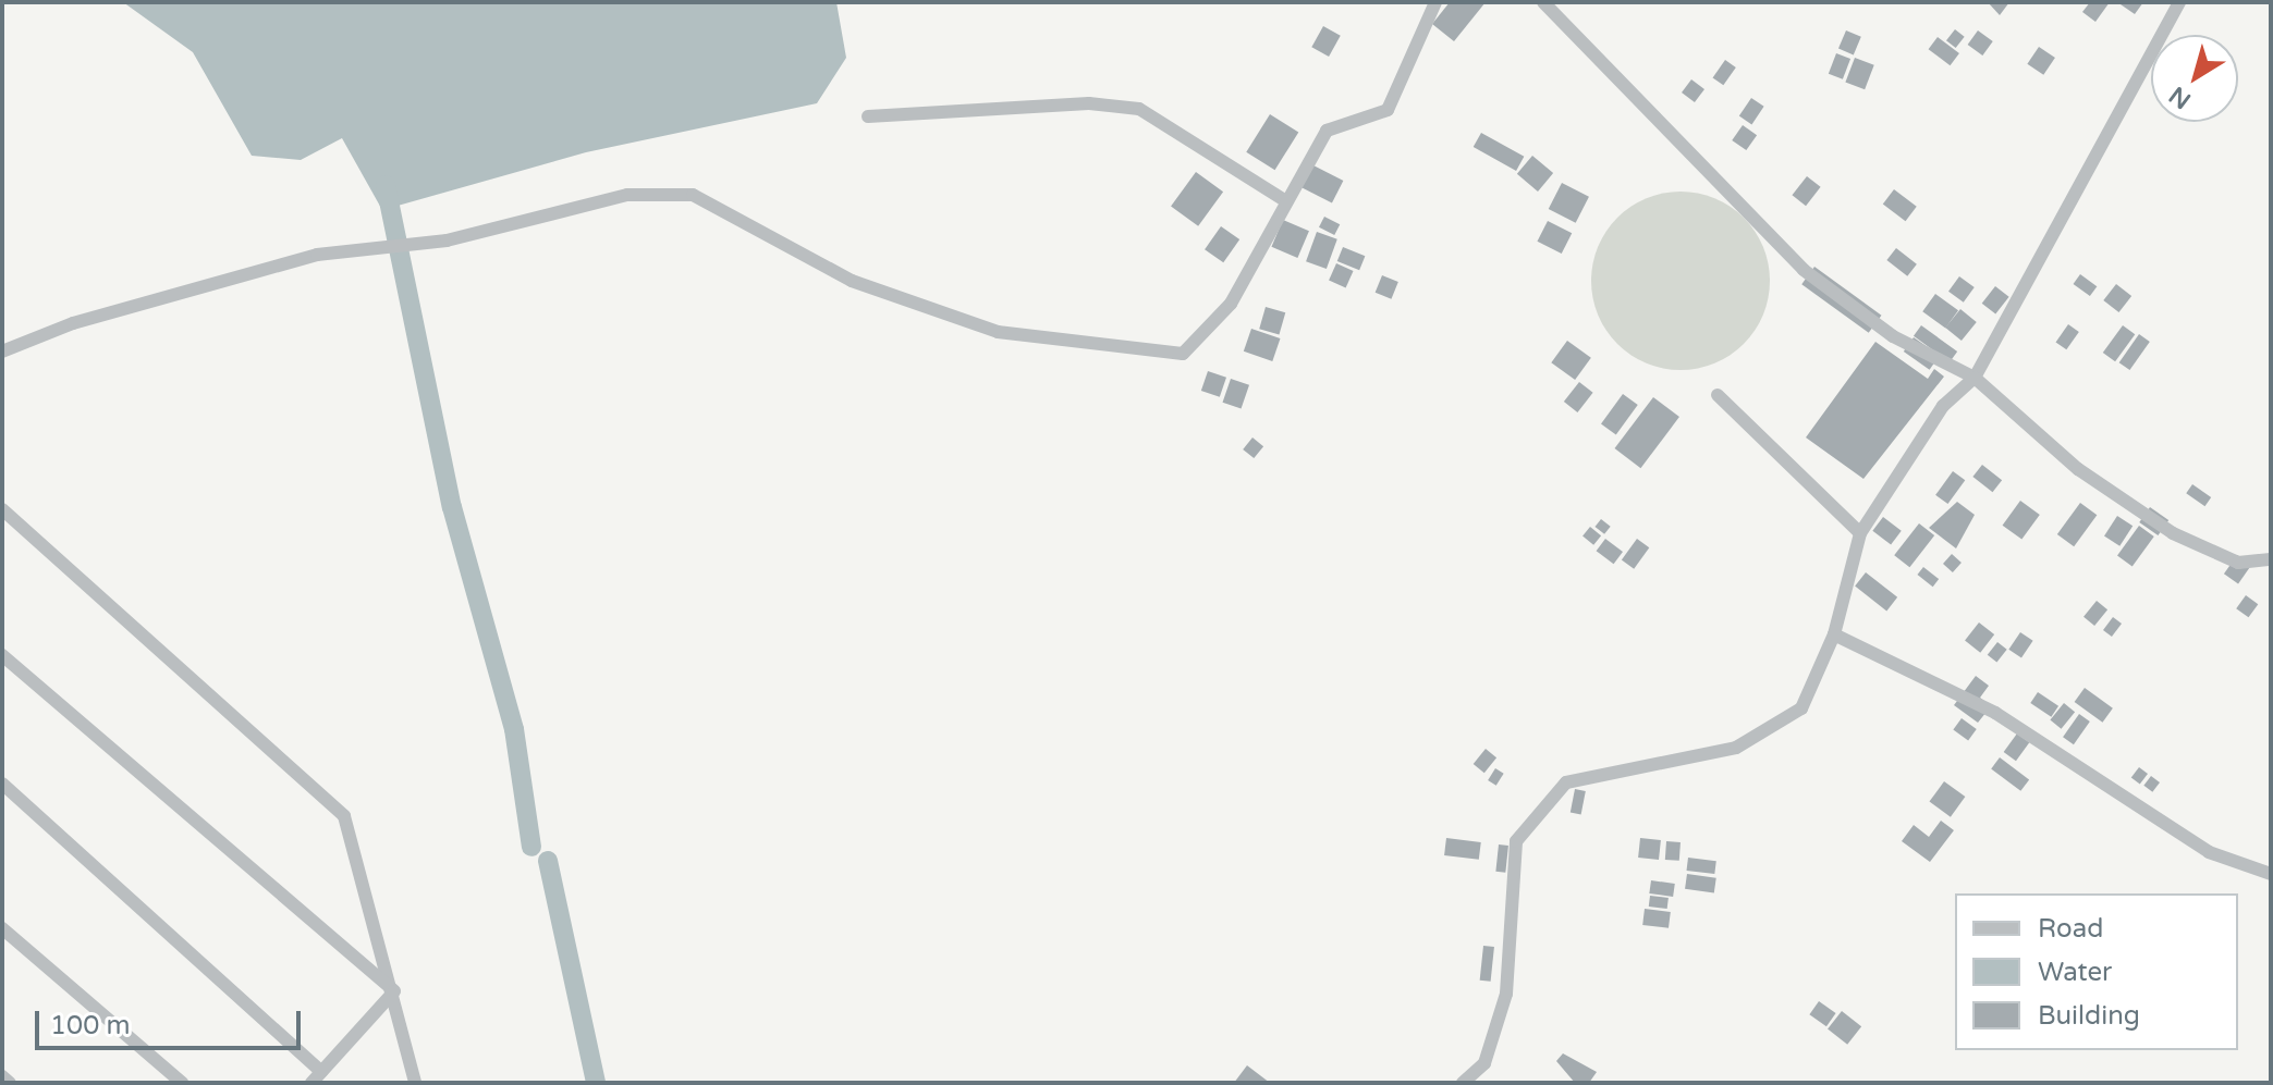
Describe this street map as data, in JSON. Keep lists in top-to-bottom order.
{
  "legend": ["Road", "Water", "Building"],
  "scale_bar": "100 m",
  "north": "bottom left"
}
